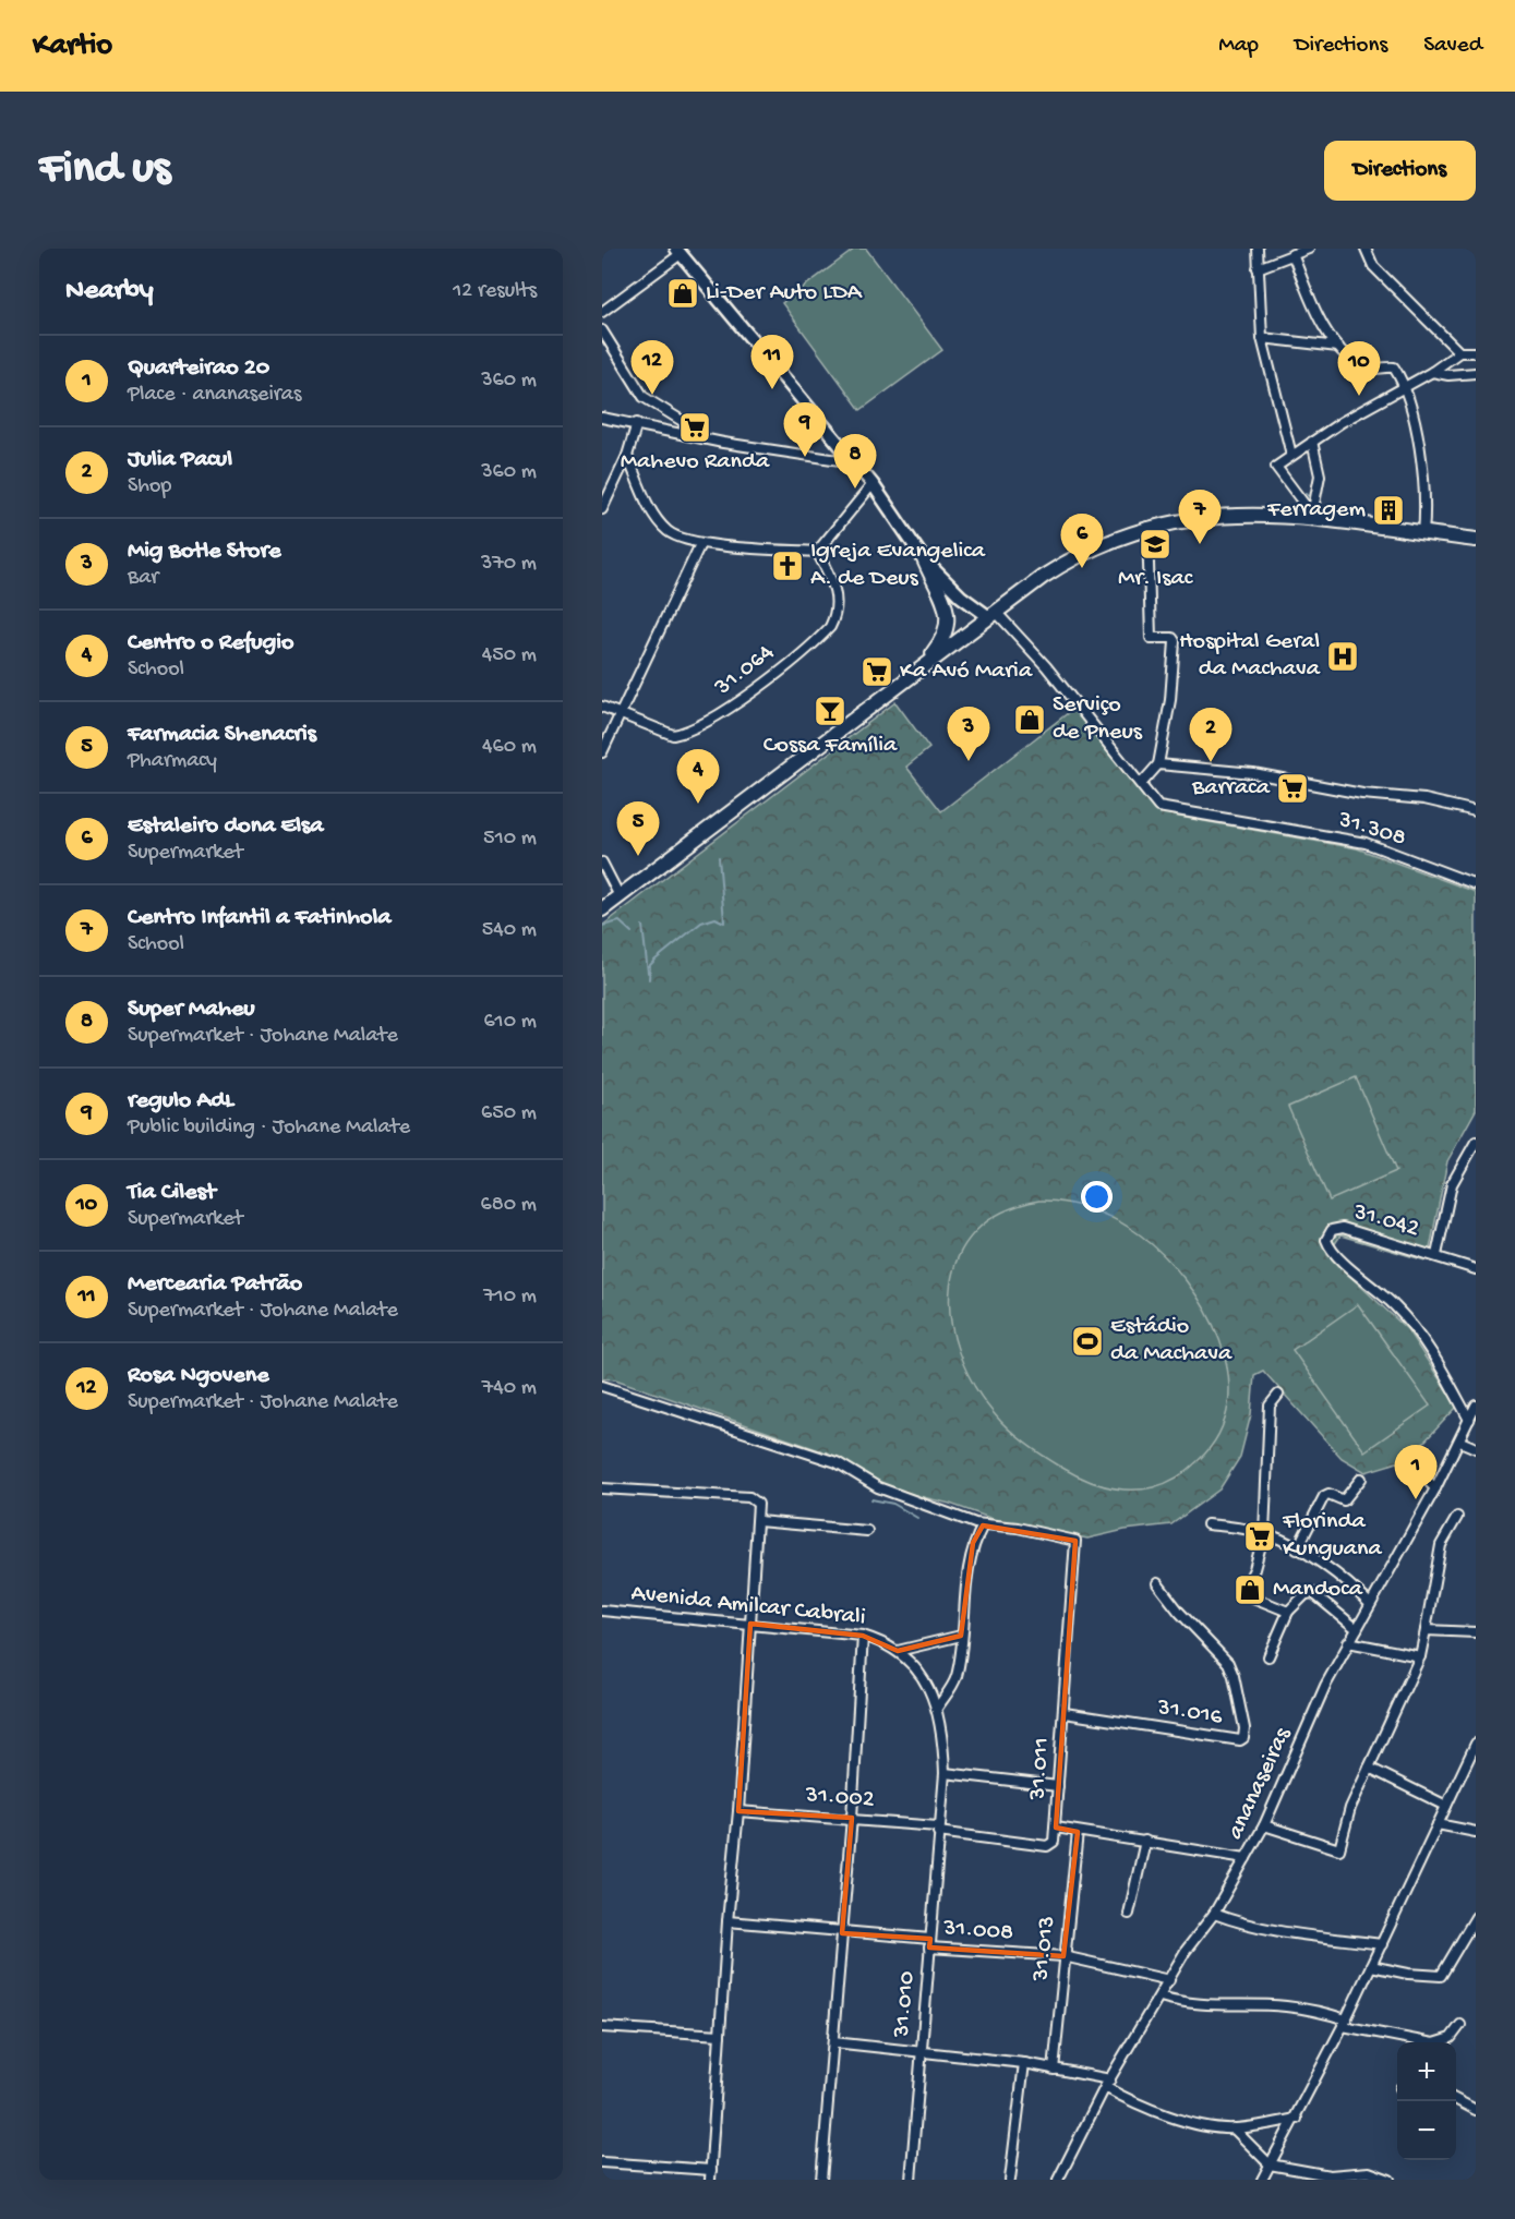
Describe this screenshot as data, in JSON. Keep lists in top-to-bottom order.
{
  "streets": {
    "street": [
      "31.064",
      "31.308",
      "31.042",
      "Avenida Amilcar Cabrali",
      "31.016",
      "31.011",
      "ananaseiras",
      "31.002",
      "31.008",
      "31.013",
      "31.010"
    ]
  },
  "crossings": [
    ["31.042", "ananaseiras"],
    ["Avenida Amilcar Cabrali", "31.010"],
    ["31.016", "31.011"],
    ["31.011", "31.002"],
    ["ananaseiras", "31.008"],
    ["31.002", "31.010"],
    ["31.008", "31.013"],
    ["31.008", "31.010"]
  ],
  "places": {
    "shop": ["Li-Der Auto LDA", "Serviço de Pneus", "Mandoca"],
    "supermarket": [
      "Mahevo Randa",
      "Ka Avó Maria",
      "Barraca",
      "Florinda Kunguana"
    ],
    "building": ["Ferragem"],
    "school or university": ["Mr. Isac"],
    "church": ["Igreja Evangelica A. de Deus"],
    "hospital": ["Hospital Geral da Machava"],
    "bar": ["Cossa Família"],
    "sports": ["Estádio da Machava"]
  },
  "page": {
    "header": "Kartio",
    "nav": ["Map", "Directions", "Saved"],
    "buttons": "Directions",
    "title": "Find us",
    "heading": ["Nearby", "12 results"],
    "list": [
      {
        "mark": "1",
        "name": "Quarteirao 20",
        "note": "Place · ananaseiras",
        "value": "360 m"
      },
      {
        "mark": "2",
        "name": "Julia Pacul",
        "note": "Shop",
        "value": "360 m"
      },
      {
        "mark": "3",
        "name": "Mig Botle Store",
        "note": "Bar",
        "value": "370 m"
      },
      {
        "mark": "4",
        "name": "Centro o Refugio",
        "note": "School",
        "value": "450 m"
      },
      {
        "mark": "5",
        "name": "Farmacia Shenacris",
        "note": "Pharmacy",
        "value": "460 m"
      },
      {
        "mark": "6",
        "name": "Estaleiro dona Elsa",
        "note": "Supermarket",
        "value": "510 m"
      },
      {
        "mark": "7",
        "name": "Centro Infantil a Fatinhola",
        "note": "School",
        "value": "540 m"
      },
      {
        "mark": "8",
        "name": "Super Maheu",
        "note": "Supermarket · Johane Malate",
        "value": "610 m"
      },
      {
        "mark": "9",
        "name": "regulo AdL",
        "note": "Public building · Johane Malate",
        "value": "650 m"
      },
      {
        "mark": "10",
        "name": "Tia Cilest",
        "note": "Supermarket",
        "value": "680 m"
      },
      {
        "mark": "11",
        "name": "Mercearia Patrão",
        "note": "Supermarket · Johane Malate",
        "value": "710 m"
      },
      {
        "mark": "12",
        "name": "Rosa Ngovene",
        "note": "Supermarket · Johane Malate",
        "value": "740 m"
      }
    ],
    "pins": [
      "11",
      "12",
      "10",
      "9",
      "8",
      "7",
      "6",
      "3",
      "2",
      "4",
      "5",
      "1"
    ],
    "map_buttons": ["+", "−"]
  }
}
